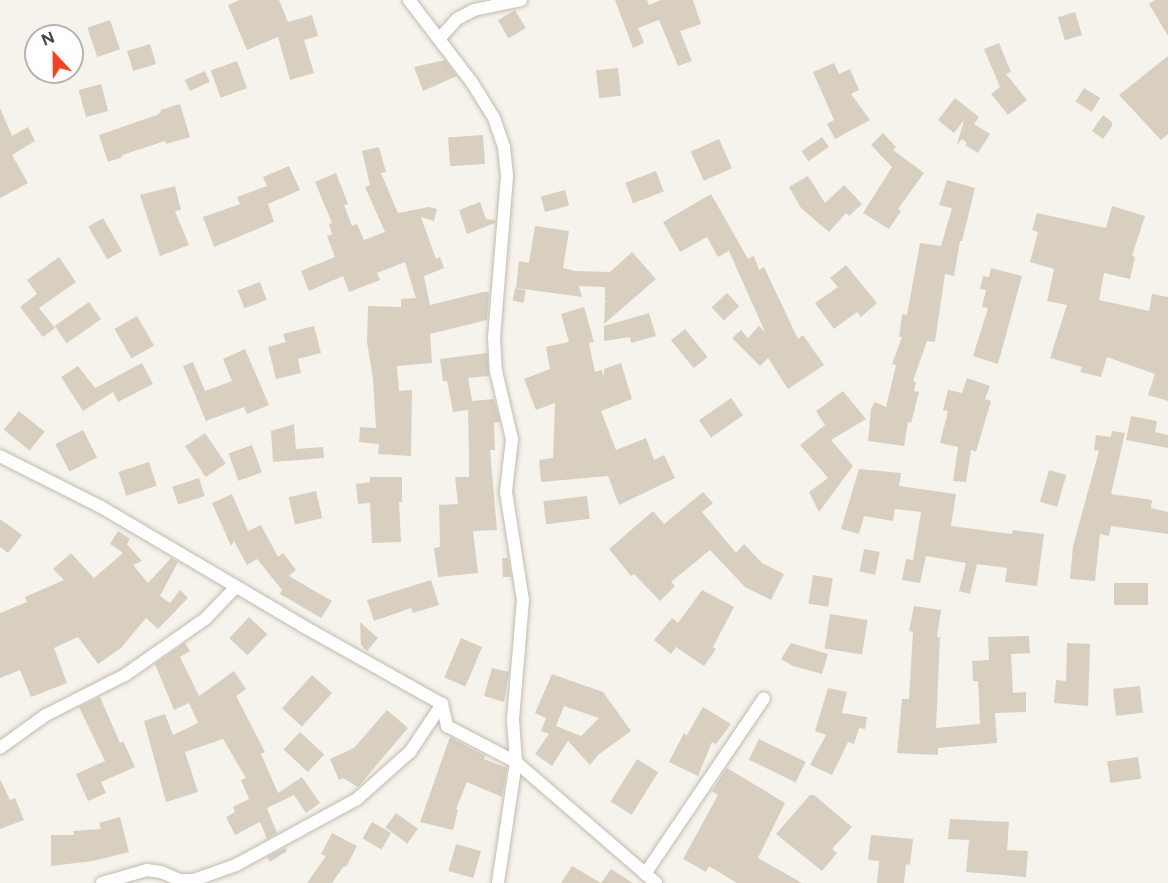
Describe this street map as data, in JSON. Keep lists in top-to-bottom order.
{
  "north": "top"
}
